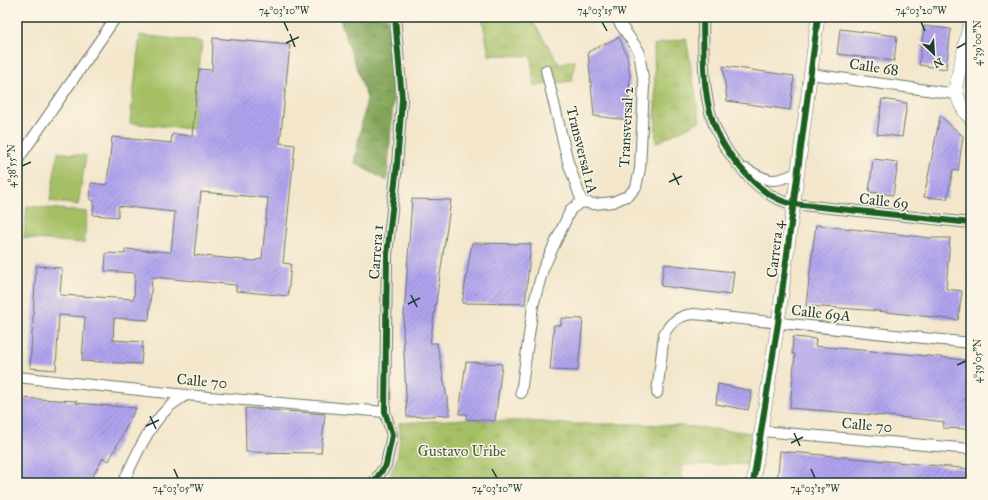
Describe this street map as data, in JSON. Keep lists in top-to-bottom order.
{
  "streets": {
    "street": [
      "Calle 68",
      "Transversal 2",
      "Transversal 1A",
      "Calle 69",
      "Carrera 4",
      "Carrera 1",
      "Calle 69A",
      "Calle 70"
    ]
  },
  "crossings": [
    ["Calle 68", "Carrera 4"],
    ["Transversal 2", "Transversal 1A"],
    ["Calle 69", "Carrera 4"],
    ["Carrera 4", "Calle 69A"],
    ["Carrera 4", "Calle 70"],
    ["Carrera 1", "Calle 70"]
  ],
  "parks": ["Gustavo Uribe"],
  "north": "bottom right",
  "coordinates": [
    "74°03'10\"W",
    "74°03'15\"W",
    "74°03'20\"W",
    "4°39'00\"N",
    "4°38'55\"N",
    "4°39'05\"N",
    "74°03'05\"W"
  ]
}
